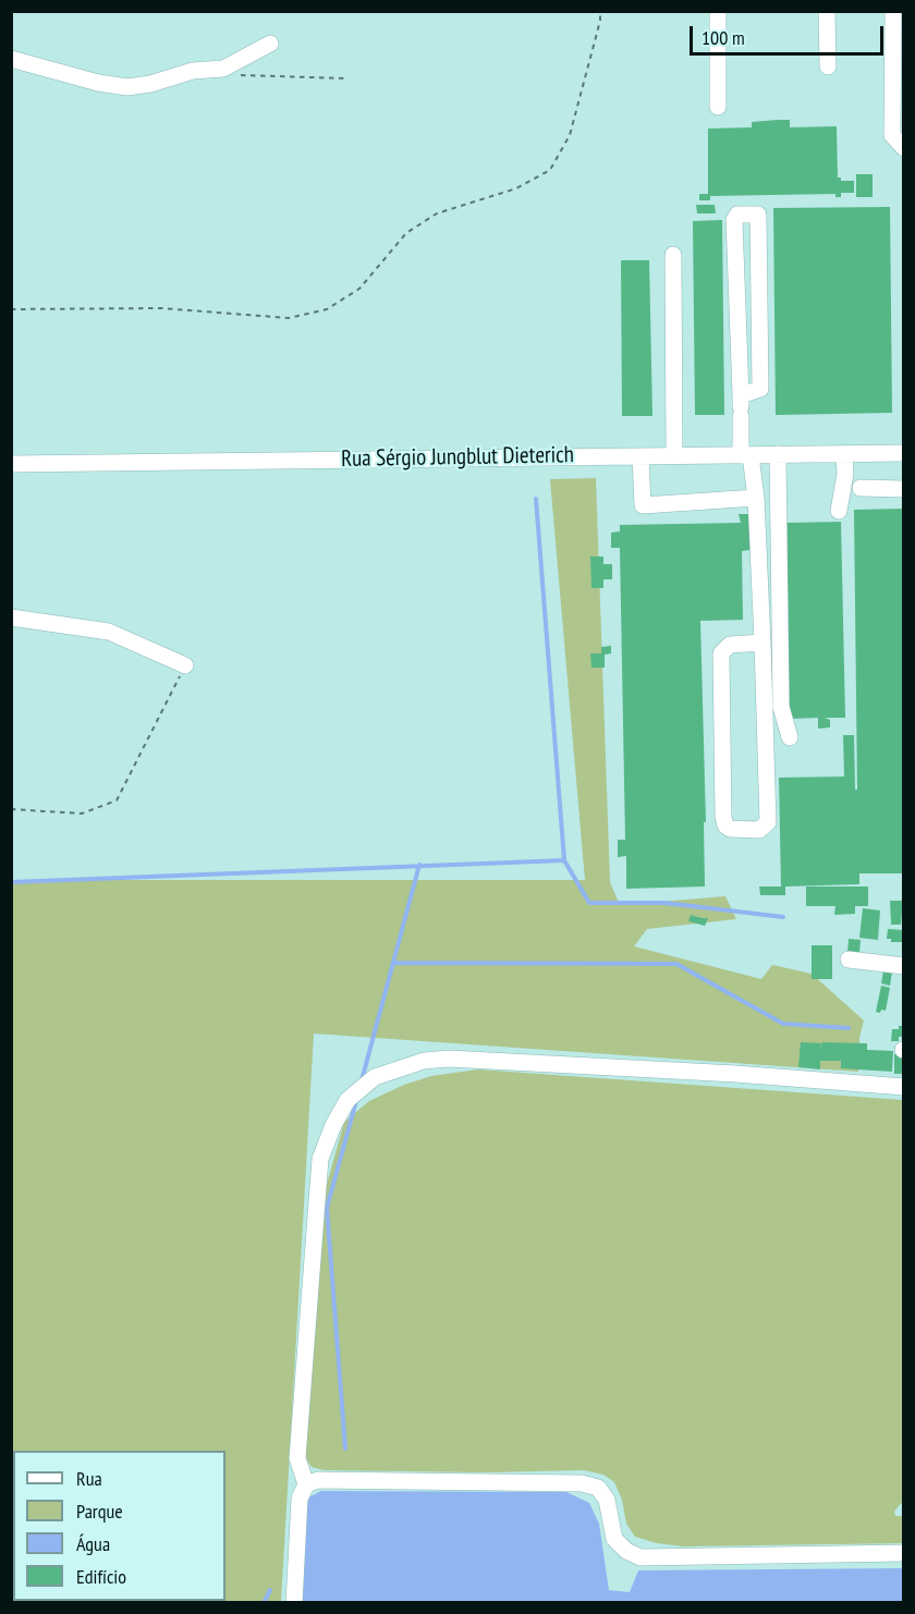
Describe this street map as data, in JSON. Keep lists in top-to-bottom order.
{
  "streets": {
    "street": ["Rua Sérgio Jungblut Dieterich"]
  },
  "legend": [
    "Rua",
    "Parque",
    "Água",
    "Edifício"
  ],
  "scale_bar": "100 m"
}
